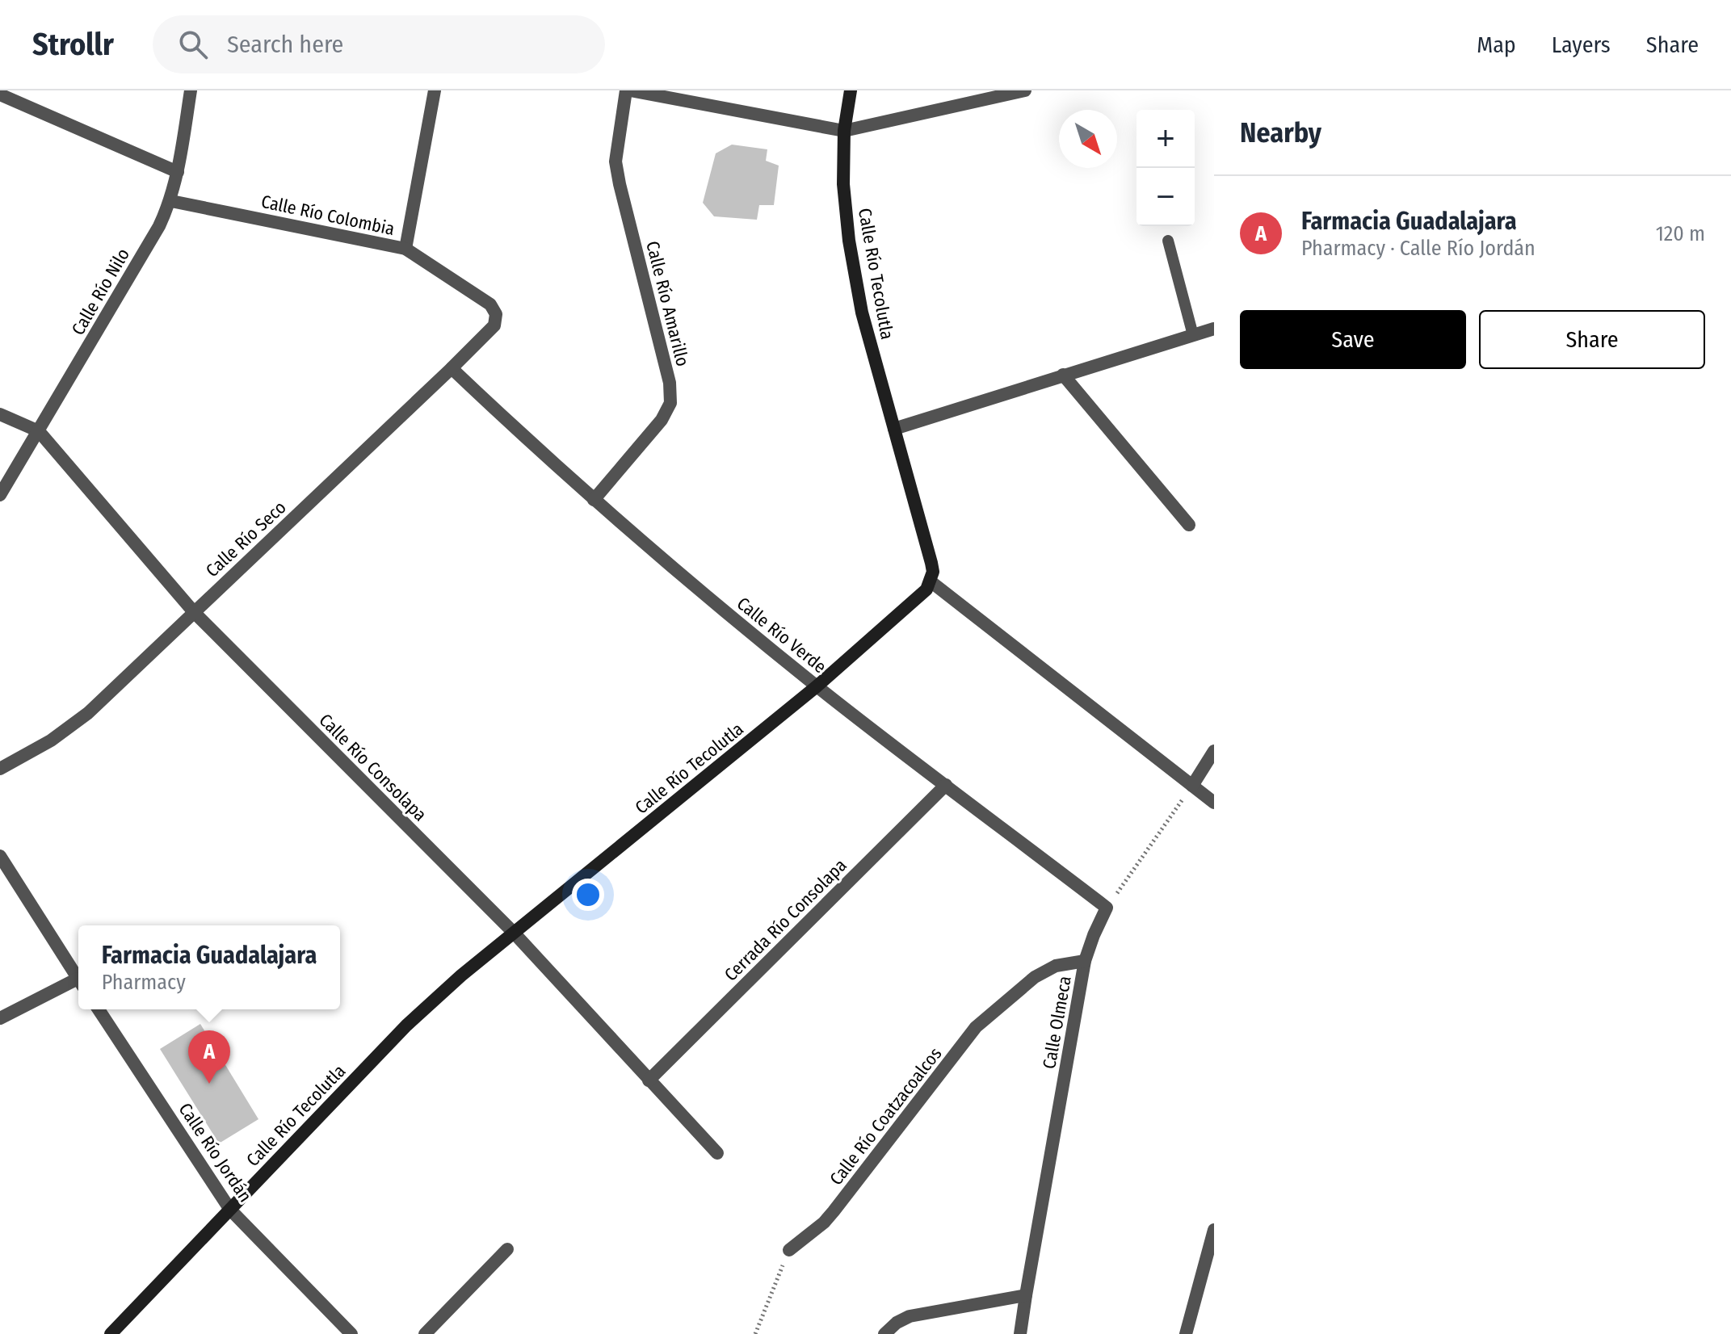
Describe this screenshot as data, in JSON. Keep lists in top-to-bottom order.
{
  "streets": {
    "main road": ["Calle Río Tecolutla"],
    "street": [
      "Calle Río Colombia",
      "Calle Río Nilo",
      "Calle Río Amarillo",
      "Calle Río Seco",
      "Calle Río Verde",
      "Calle Río Consolapa",
      "Cerrada Río Consolapa",
      "Calle Olmeca",
      "Calle Río Coatzacoalcos",
      "Calle Río Jordán"
    ]
  },
  "crossings": [
    ["Calle Río Colombia", "Calle Río Nilo"],
    ["Calle Río Colombia", "Calle Río Seco"],
    ["Calle Río Tecolutla", "Calle Río Verde"],
    ["Calle Río Tecolutla", "Calle Río Consolapa"],
    ["Calle Río Tecolutla", "Calle Río Jordán"],
    ["Calle Río Nilo", "Calle Río Consolapa"],
    ["Calle Río Amarillo", "Calle Río Verde"],
    ["Calle Río Seco", "Calle Río Verde"],
    ["Calle Río Seco", "Calle Río Consolapa"],
    ["Calle Río Verde", "Cerrada Río Consolapa"],
    ["Calle Río Verde", "Calle Olmeca"],
    ["Calle Río Consolapa", "Cerrada Río Consolapa"],
    ["Calle Olmeca", "Calle Río Coatzacoalcos"]
  ],
  "north": "bottom right",
  "page": {
    "header": "Strollr",
    "search": "Search here",
    "nav": ["Map", "Layers", "Share"],
    "heading": "Nearby",
    "map_buttons": ["+", "−"],
    "list": [
      {
        "mark": "A",
        "name": "Farmacia Guadalajara",
        "note": "Pharmacy · Calle Río Jordán",
        "value": "120 m"
      }
    ],
    "buttons": ["Save", "Share"],
    "popup": ["Farmacia Guadalajara", "Pharmacy"],
    "pins": "A"
  }
}
